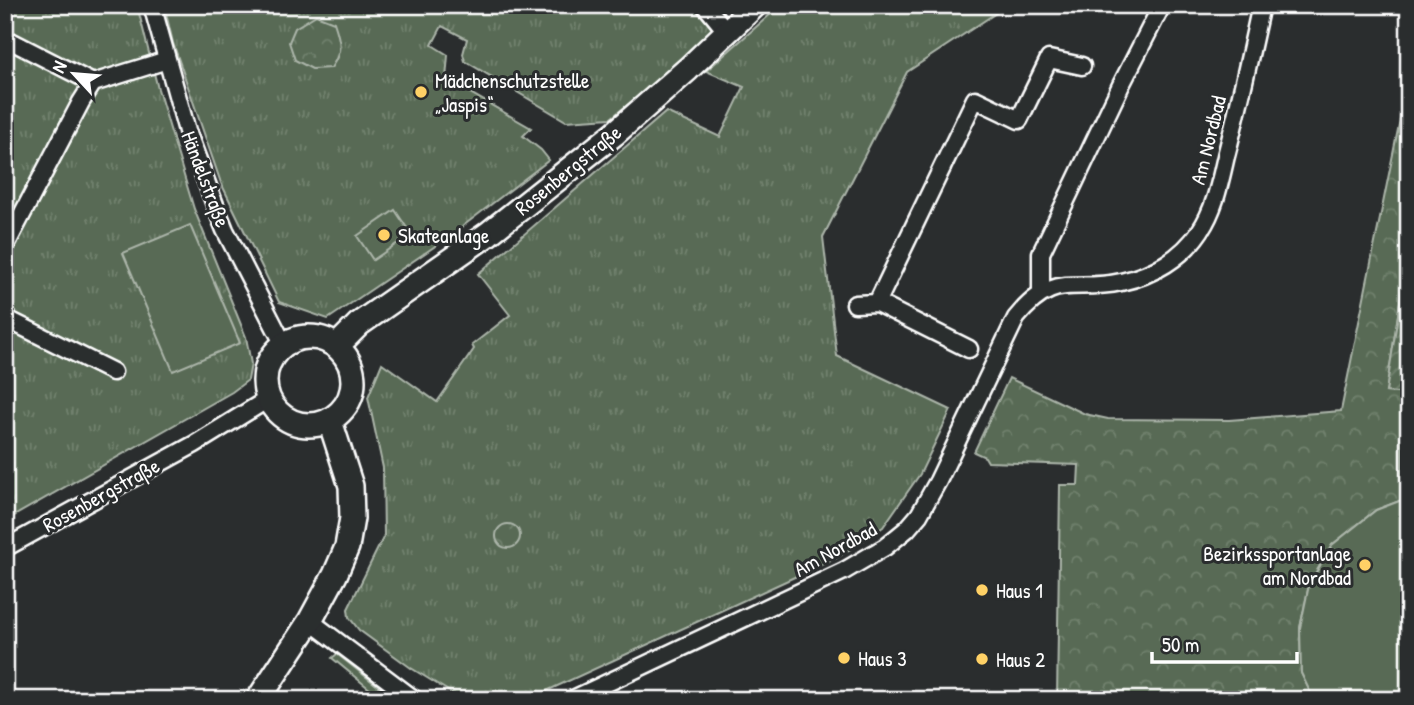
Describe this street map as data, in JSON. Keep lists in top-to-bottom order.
{
  "streets": {
    "street": ["Am Nordbad", "Rosenbergstraße", "Händelstraße"]
  },
  "crossings": [
    ["Rosenbergstraße", "Händelstraße"]
  ],
  "places": [
    "Mädchenschutzstelle „Jaspis“",
    "Skateanlage",
    "Bezirkssportanlage am Nordbad",
    "Haus 1",
    "Haus 3",
    "Haus 2"
  ],
  "scale_bar": "50 m",
  "north": "top left"
}
